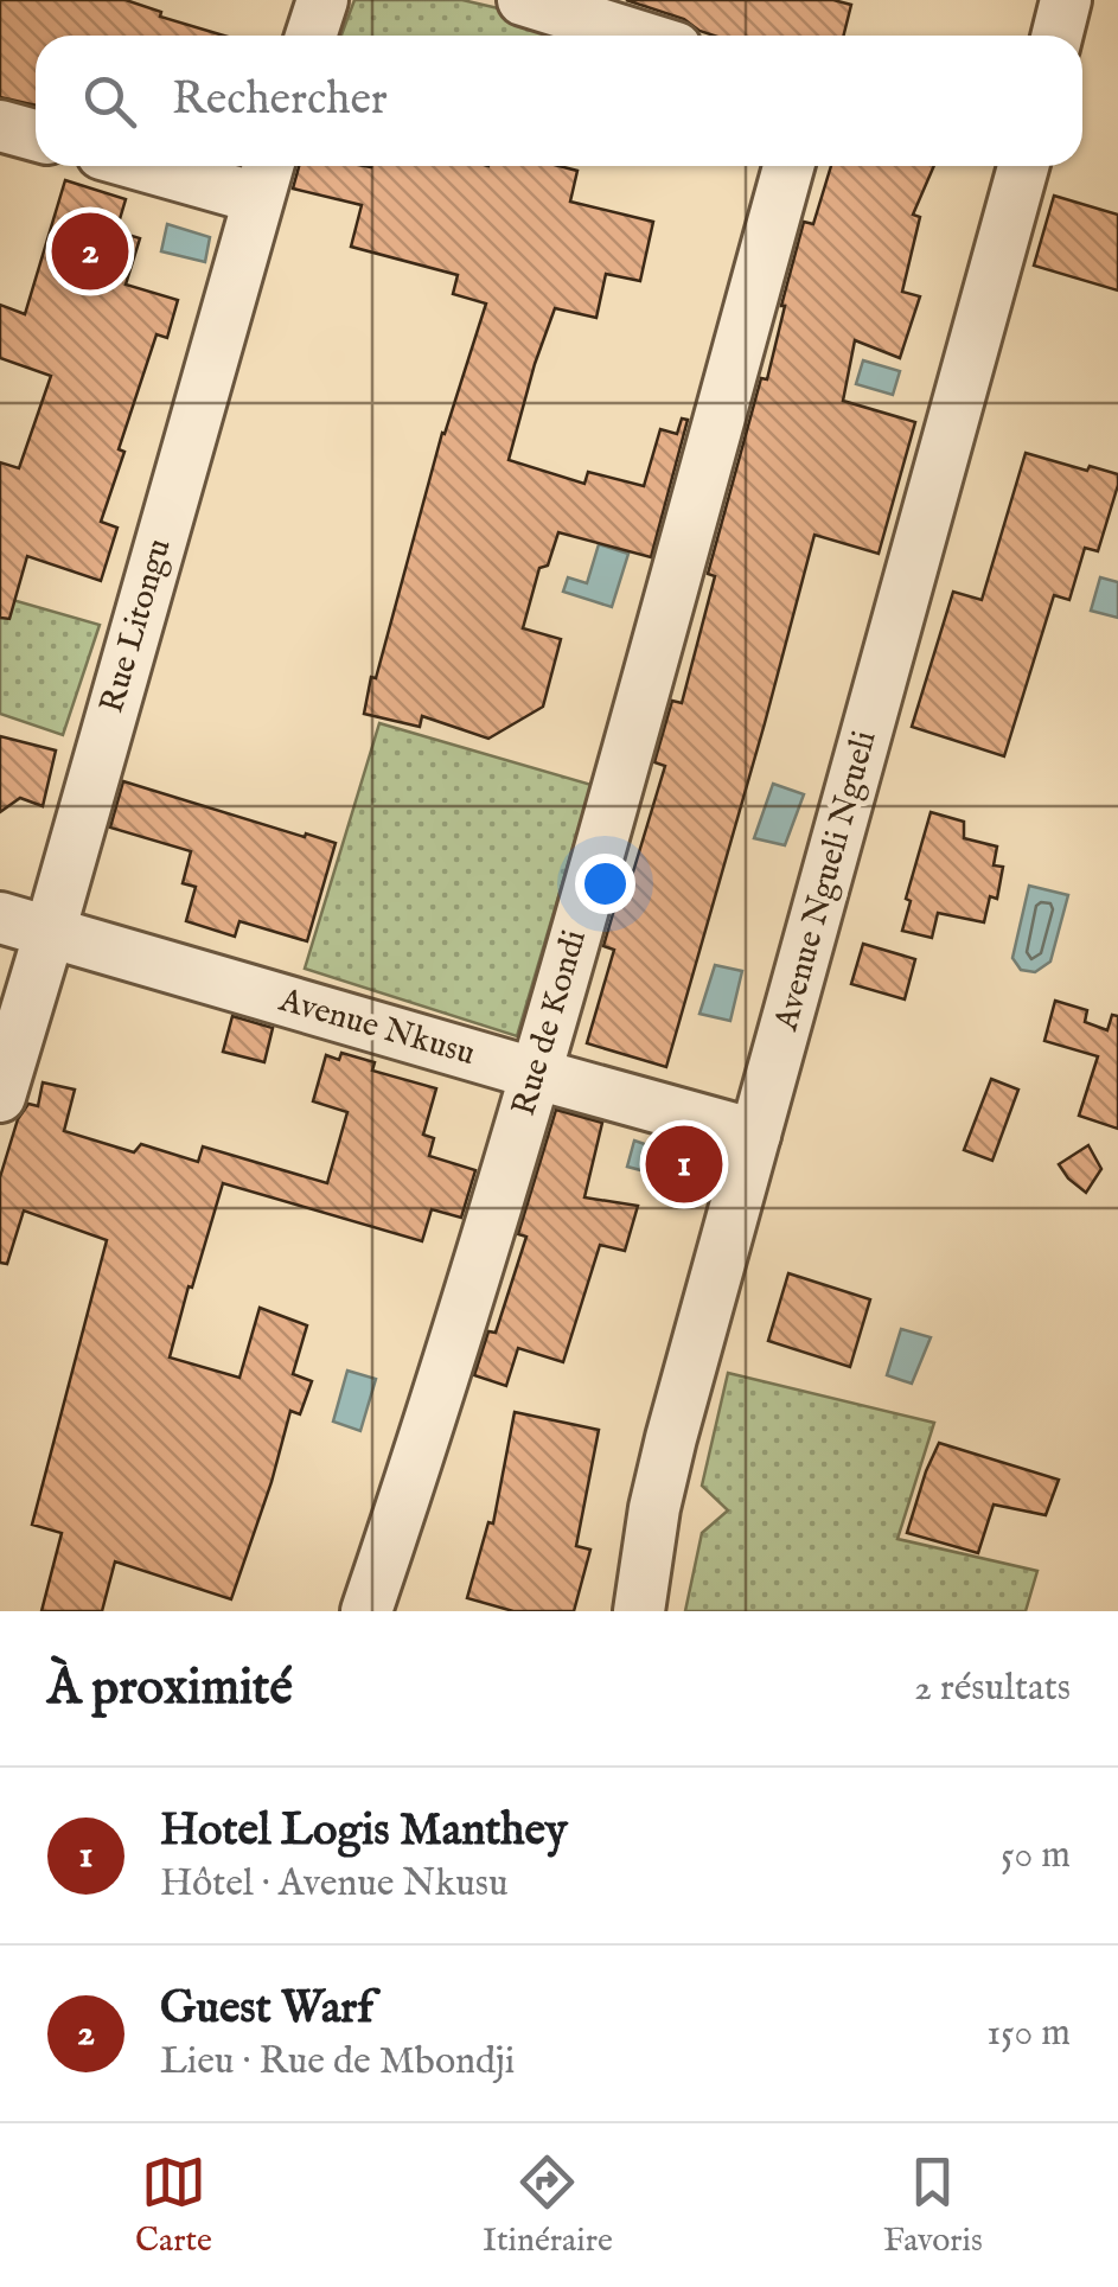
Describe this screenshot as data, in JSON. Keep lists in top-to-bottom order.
{
  "streets": {
    "street": [
      "Rue Litongu",
      "Avenue Ngueli Ngueli",
      "Rue de Kondi",
      "Avenue Nkusu"
    ]
  },
  "crossings": [
    ["Rue Litongu", "Avenue Nkusu"],
    ["Avenue Ngueli Ngueli", "Avenue Nkusu"],
    ["Rue de Kondi", "Avenue Nkusu"]
  ],
  "page": {
    "search": "Rechercher",
    "pins": ["2", "1"],
    "heading": ["À proximité", "2 résultats"],
    "list": [
      {
        "mark": "1",
        "name": "Hotel Logis Manthey",
        "note": "Hôtel · Avenue Nkusu",
        "value": "50 m"
      },
      {
        "mark": "2",
        "name": "Guest Warf",
        "note": "Lieu · Rue de Mbondji",
        "value": "150 m"
      }
    ],
    "nav": ["Carte", "Itinéraire", "Favoris"]
  }
}
